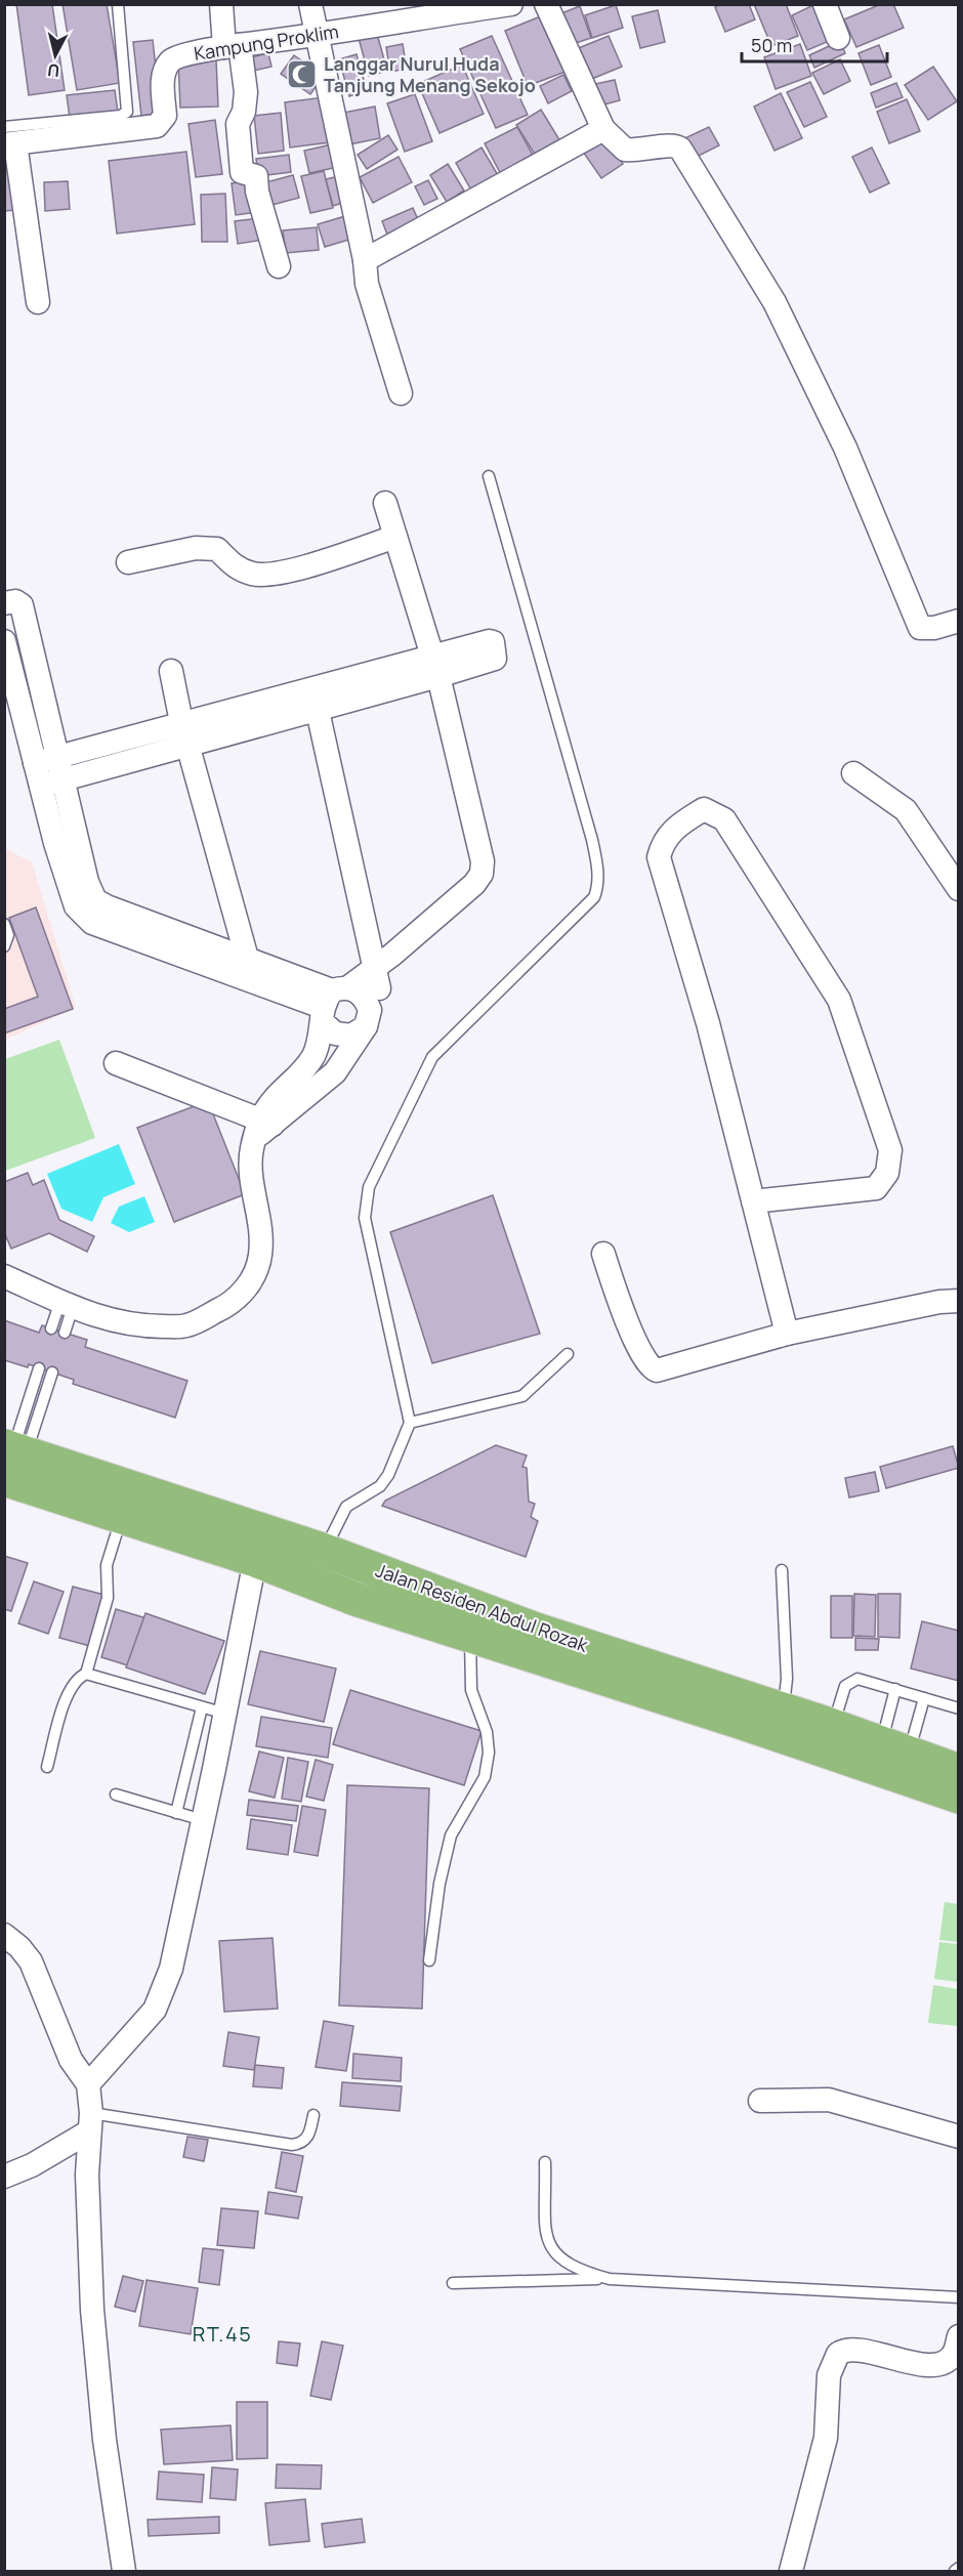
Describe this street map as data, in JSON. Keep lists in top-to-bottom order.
{
  "streets": {
    "highway": ["Jalan Residen Abdul Rozak"],
    "street": ["Kampung Proklim"]
  },
  "districts": ["RT.45"],
  "places": {
    "mosque": ["Langgar Nurul Huda Tanjung Menang Sekojo"]
  },
  "scale_bar": "50 m",
  "north": "bottom"
}
